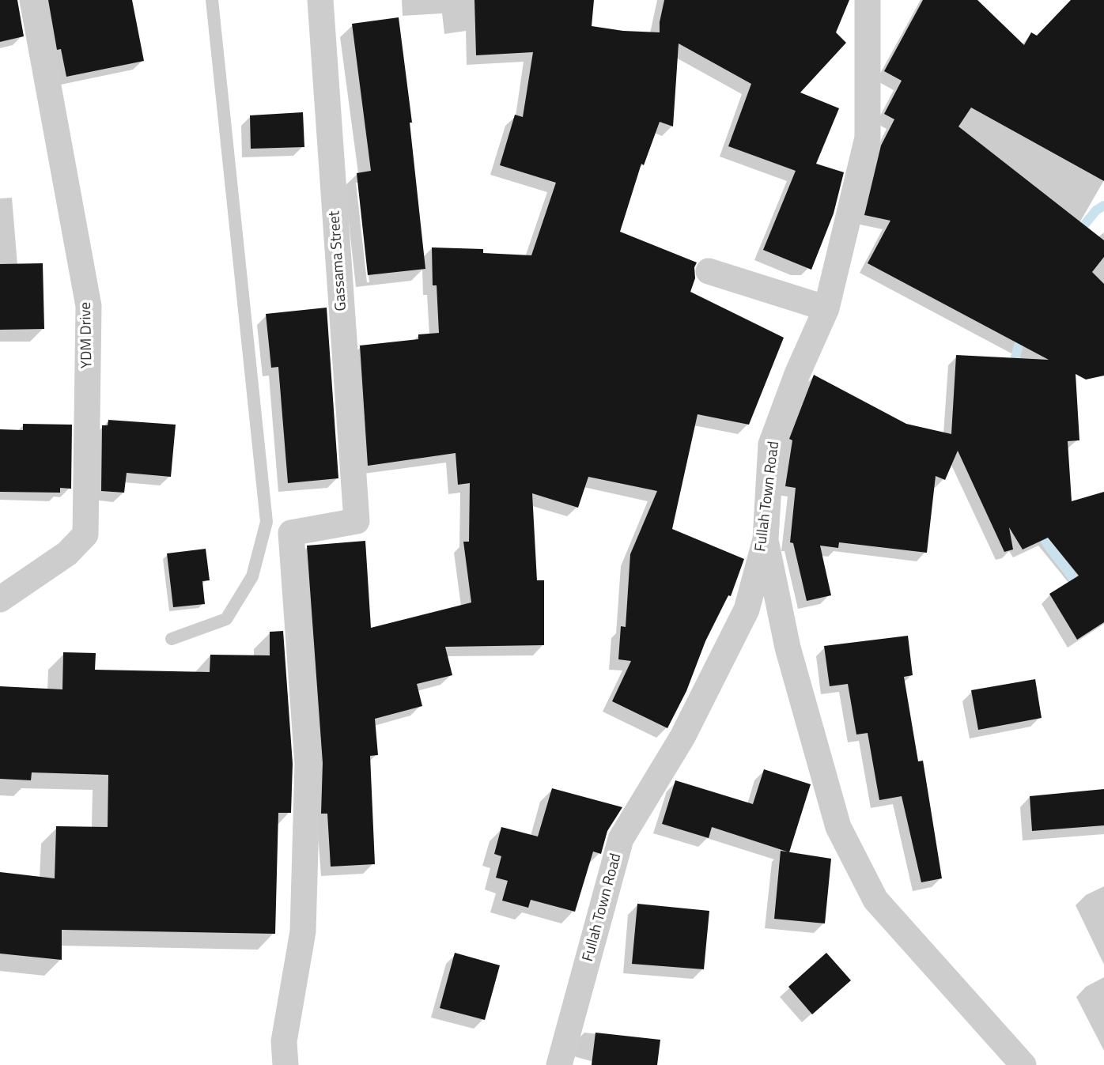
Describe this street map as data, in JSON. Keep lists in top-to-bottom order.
{
  "streets": {
    "street": ["Gassama Street", "YDM Drive", "Fullah Town Road"]
  }
}
